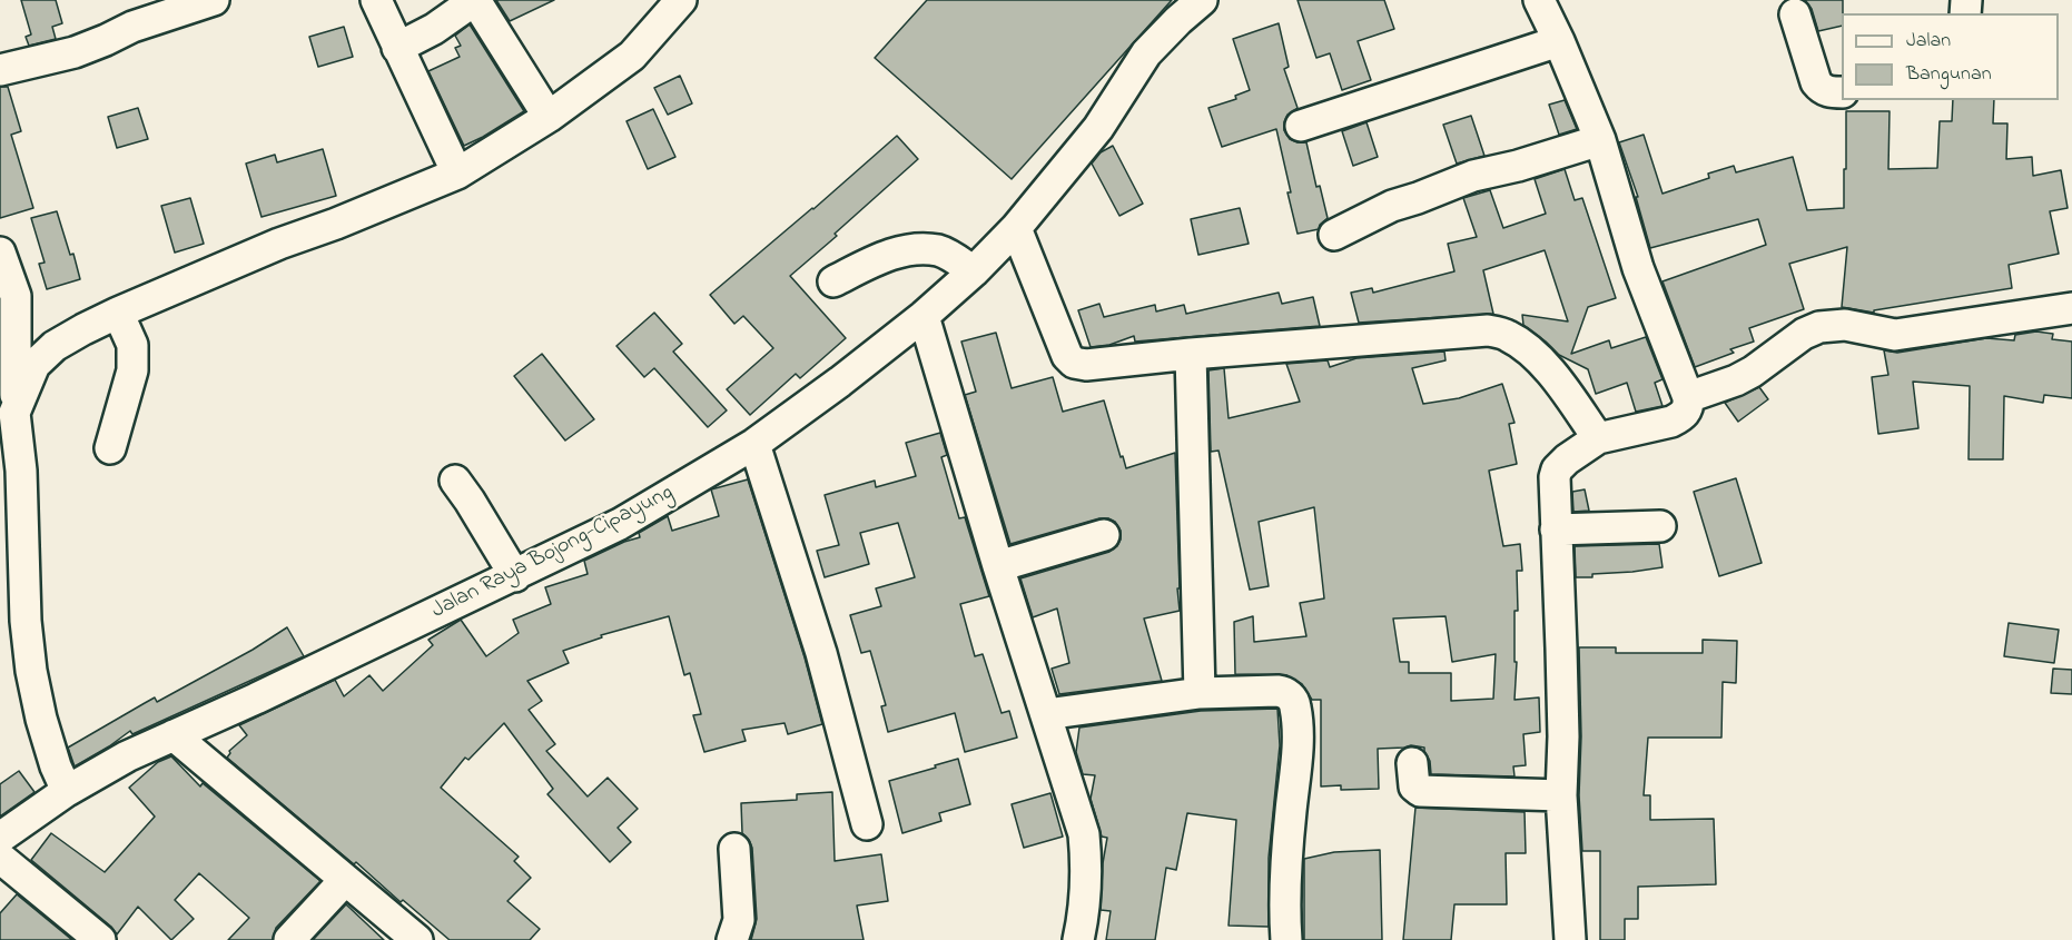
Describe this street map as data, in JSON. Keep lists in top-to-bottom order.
{
  "streets": {
    "street": ["Jalan Raya Bojong-Cipayung"]
  },
  "legend": ["Jalan", "Bangunan"]
}
